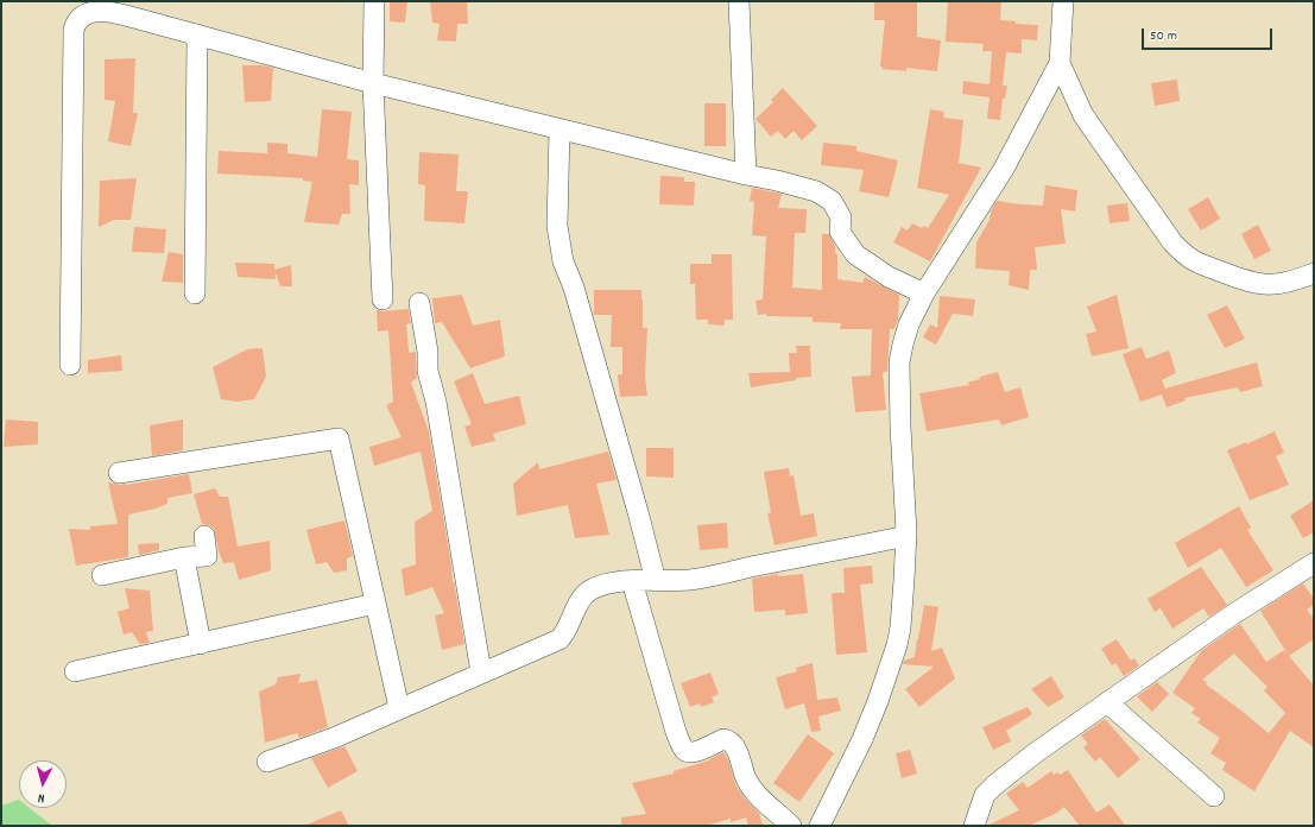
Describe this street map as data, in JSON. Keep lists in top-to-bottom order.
{
  "scale_bar": "50 m",
  "north": "bottom"
}
